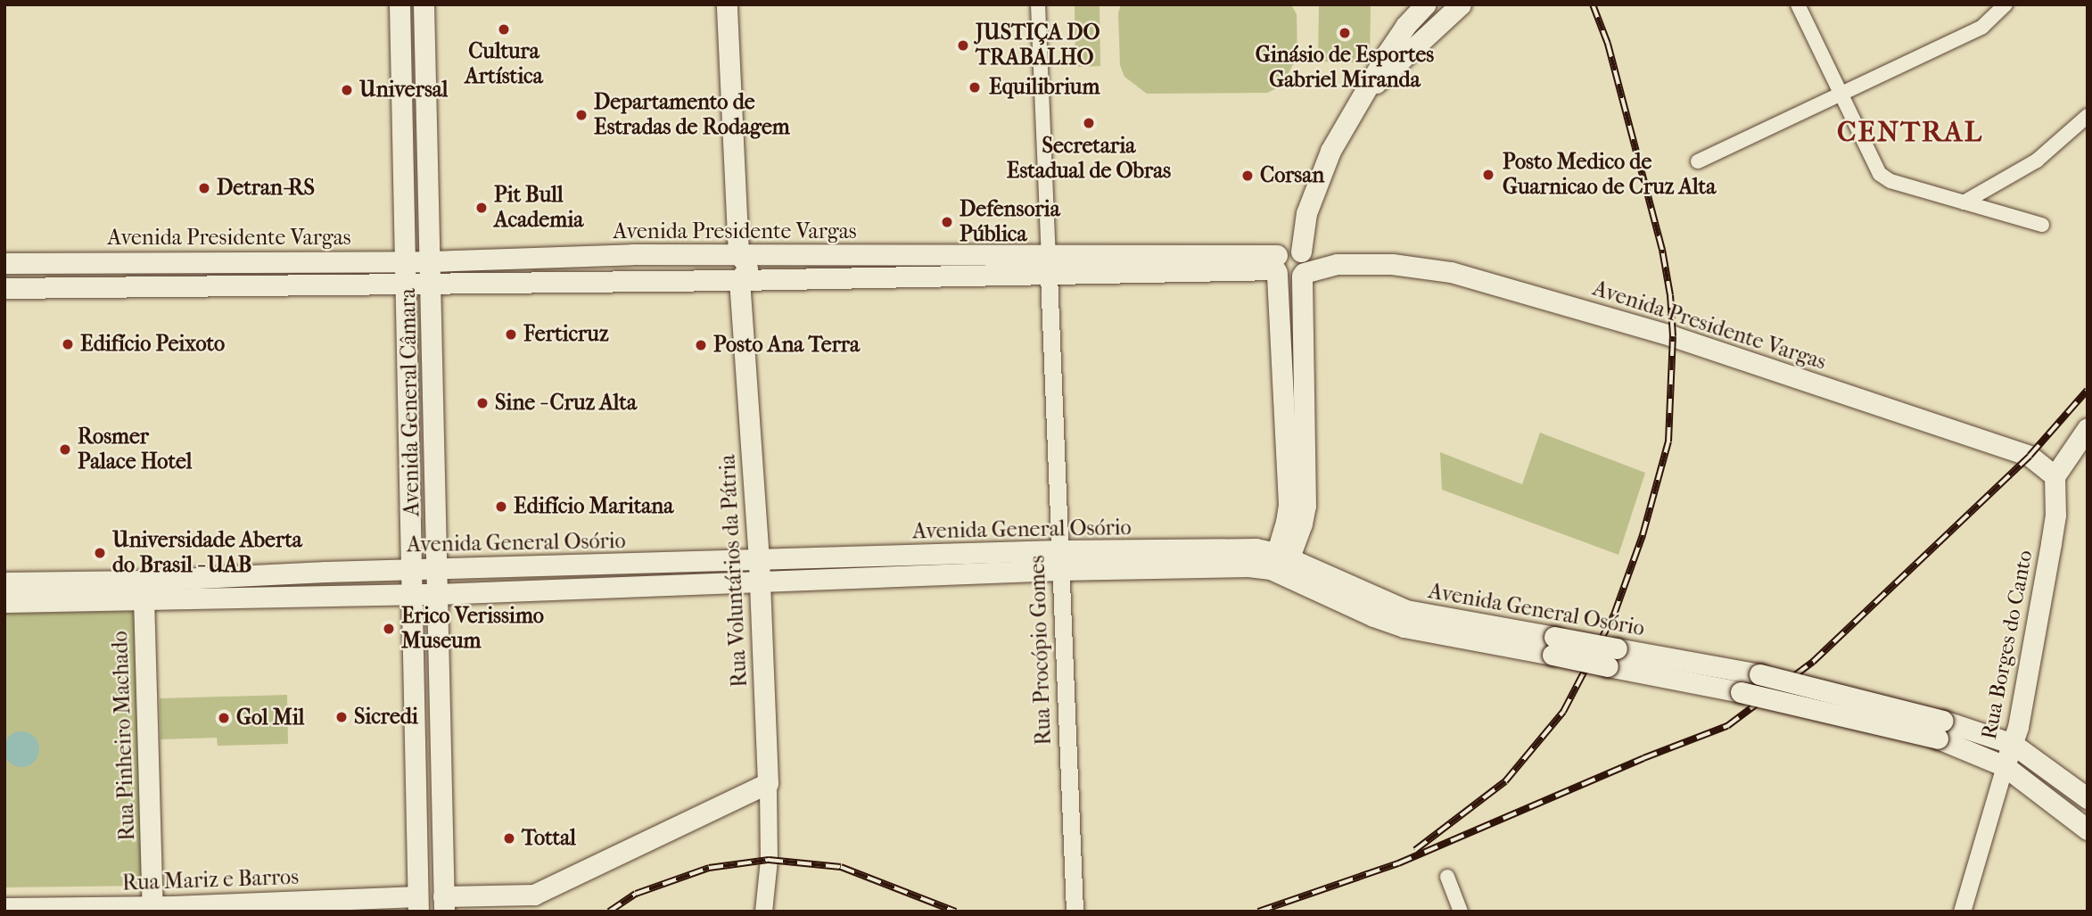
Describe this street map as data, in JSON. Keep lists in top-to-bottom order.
{
  "streets": {
    "main road": [
      "Avenida Presidente Vargas",
      "Avenida General Câmara",
      "Avenida General Osório",
      "Rua Voluntários da Pátria",
      "Rua Borges do Canto",
      "Rua Pinheiro Machado",
      "Rua Mariz e Barros"
    ],
    "street": ["Rua Procópio Gomes"]
  },
  "crossings": [
    ["Avenida Presidente Vargas", "Avenida General Câmara"],
    ["Avenida Presidente Vargas", "Rua Voluntários da Pátria"],
    ["Avenida Presidente Vargas", "Rua Borges do Canto"],
    ["Avenida Presidente Vargas", "Rua Procópio Gomes"],
    ["Avenida General Câmara", "Avenida General Osório"],
    ["Avenida General Câmara", "Rua Mariz e Barros"],
    ["Avenida General Osório", "Rua Voluntários da Pátria"],
    ["Avenida General Osório", "Rua Borges do Canto"],
    ["Avenida General Osório", "Rua Procópio Gomes"],
    ["Avenida General Osório", "Rua Pinheiro Machado"],
    ["Rua Voluntários da Pátria", "Rua Mariz e Barros"],
    ["Rua Pinheiro Machado", "Rua Mariz e Barros"]
  ],
  "districts": ["CENTRAL"],
  "places": [
    "Cultura Artística",
    "Ginásio de Esportes Gabriel Miranda",
    "JUSTIÇA DO TRABALHO",
    "Equilibrium",
    "Universal",
    "Departamento de Estradas de Rodagem",
    "Secretaria Estadual de Obras",
    "Posto Medico de Guarnicao de Cruz Alta",
    "Corsan",
    "Detran-RS",
    "Pit Bull Academia",
    "Defensoria Pública",
    "Ferticruz",
    "Edifício Peixoto",
    "Posto Ana Terra",
    "Sine - Cruz Alta",
    "Rosmer Palace Hotel",
    "Edifício Maritana",
    "Universidade Aberta do Brasil - UAB",
    "Erico Verissimo Museum",
    "Sicredi",
    "Gol Mil",
    "Tottal"
  ]
}
